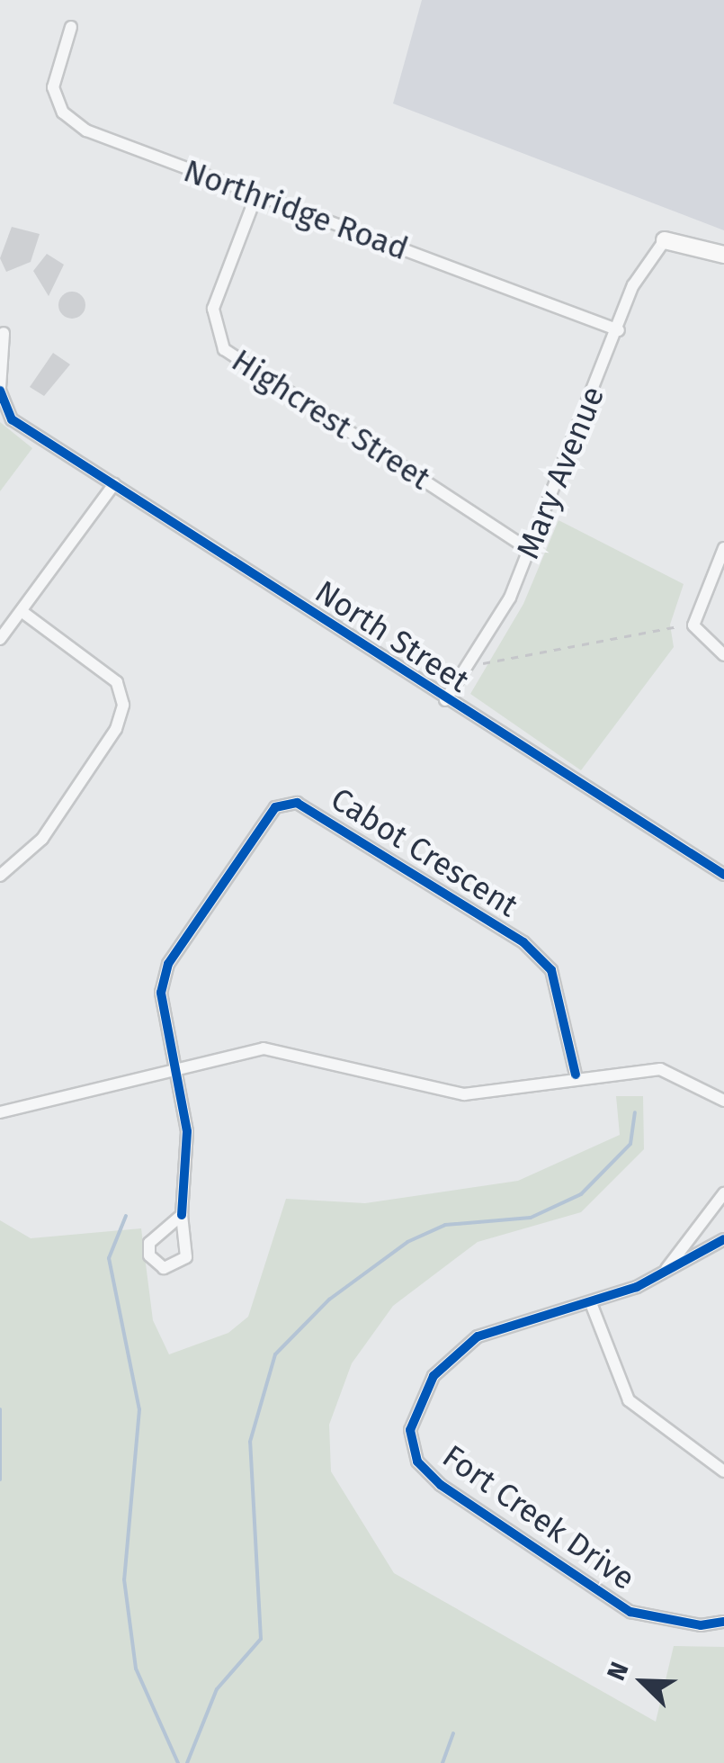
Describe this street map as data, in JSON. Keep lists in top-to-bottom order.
{
  "streets": {
    "street": [
      "Northridge Road",
      "Highcrest Street",
      "Mary Avenue",
      "North Street",
      "Cabot Crescent",
      "Fort Creek Drive"
    ]
  },
  "crossings": [
    ["Northridge Road", "Highcrest Street"],
    ["Northridge Road", "Mary Avenue"],
    ["Highcrest Street", "Mary Avenue"],
    ["Mary Avenue", "North Street"]
  ],
  "north": "top left"
}
